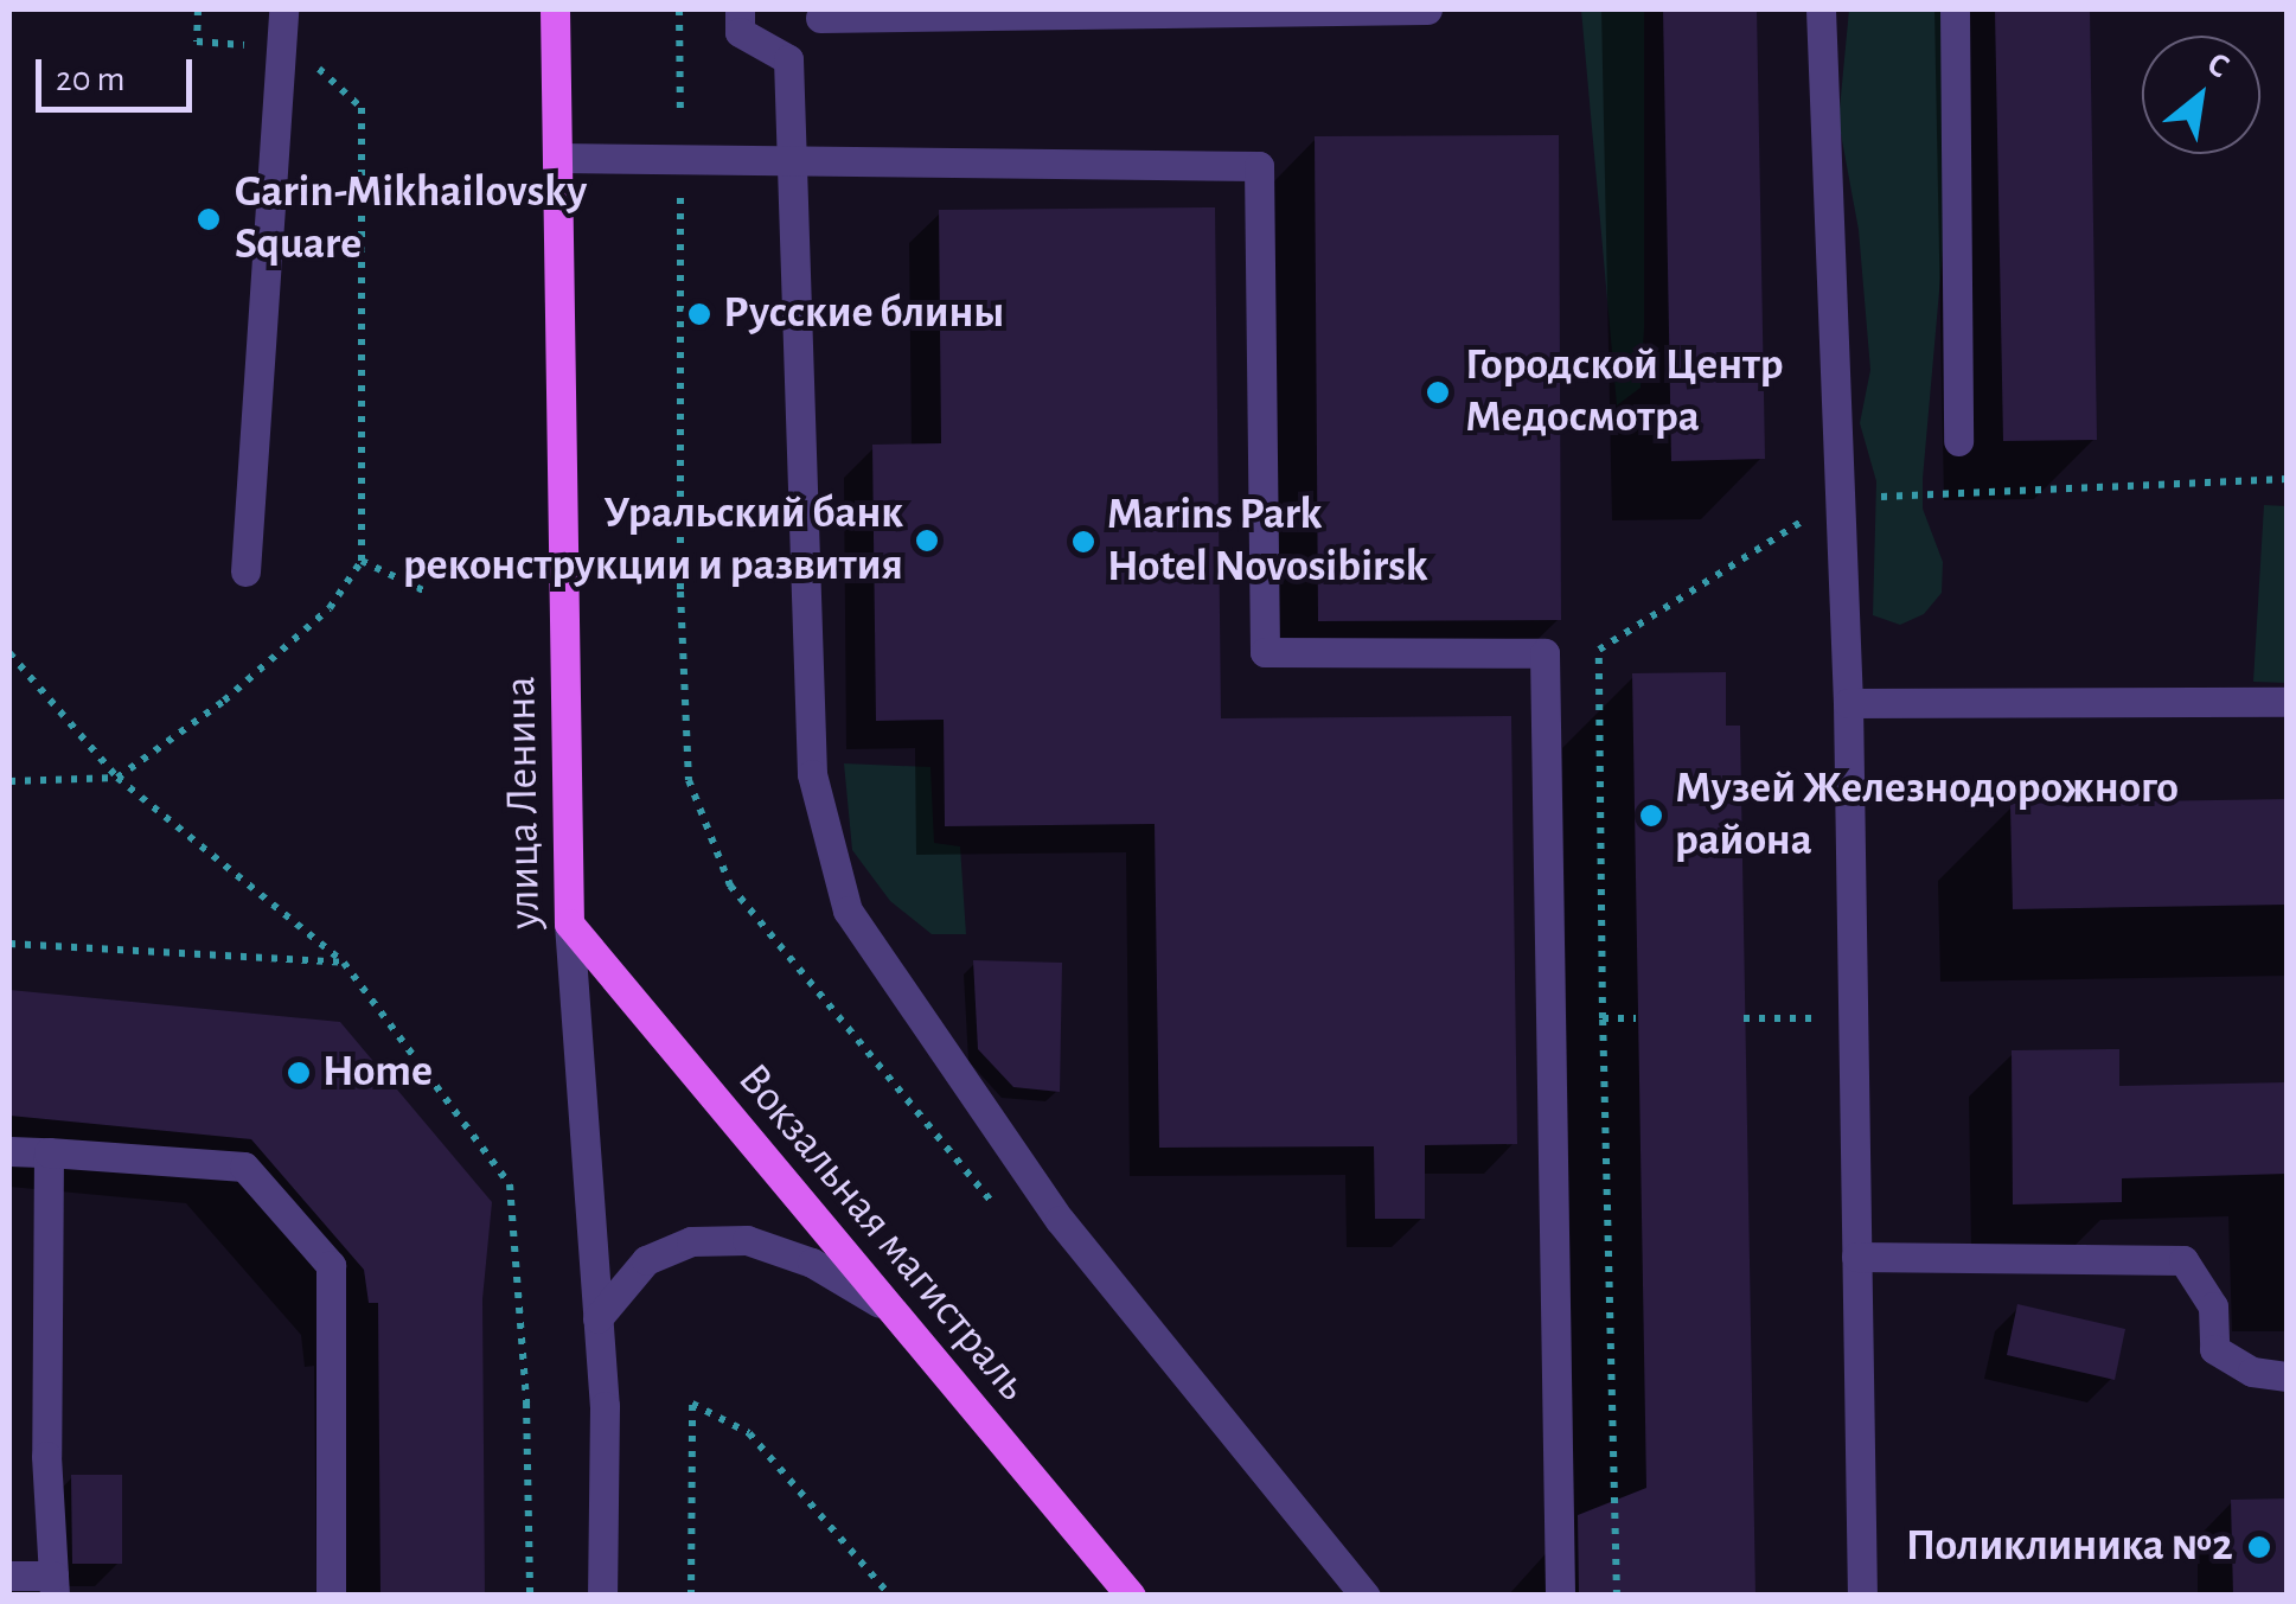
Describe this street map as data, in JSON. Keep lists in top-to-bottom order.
{
  "streets": {
    "main road": ["улица Ленина", "Вокзальная магистраль"]
  },
  "crossings": [
    ["улица Ленина", "Вокзальная магистраль"]
  ],
  "places": [
    "Garin-Mikhailovsky Square",
    "Русские блины",
    "Городской Центр Медосмотра",
    "Уральский банк реконструкции и развития",
    "Marins Park Hotel Novosibirsk",
    "Музей Железнодорожного района",
    "Home",
    "Поликлиника №2"
  ],
  "scale_bar": "20 m",
  "north": "top right"
}
